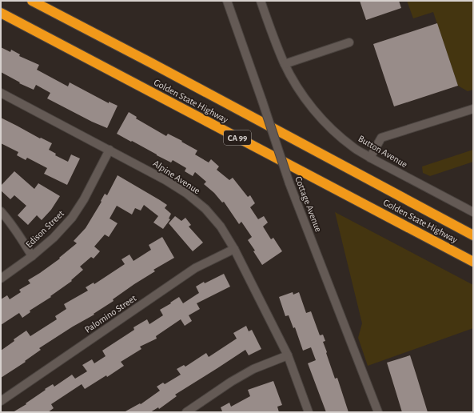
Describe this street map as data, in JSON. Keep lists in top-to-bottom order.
{
  "streets": {
    "highway": ["Golden State Highway", "CA 99"],
    "street": [
      "Button Avenue",
      "Alpine Avenue",
      "Cottage Avenue",
      "Edison Street",
      "Palomino Street"
    ]
  },
  "crossings": [
    ["Alpine Avenue", "Edison Street"],
    ["Alpine Avenue", "Palomino Street"]
  ]
}
